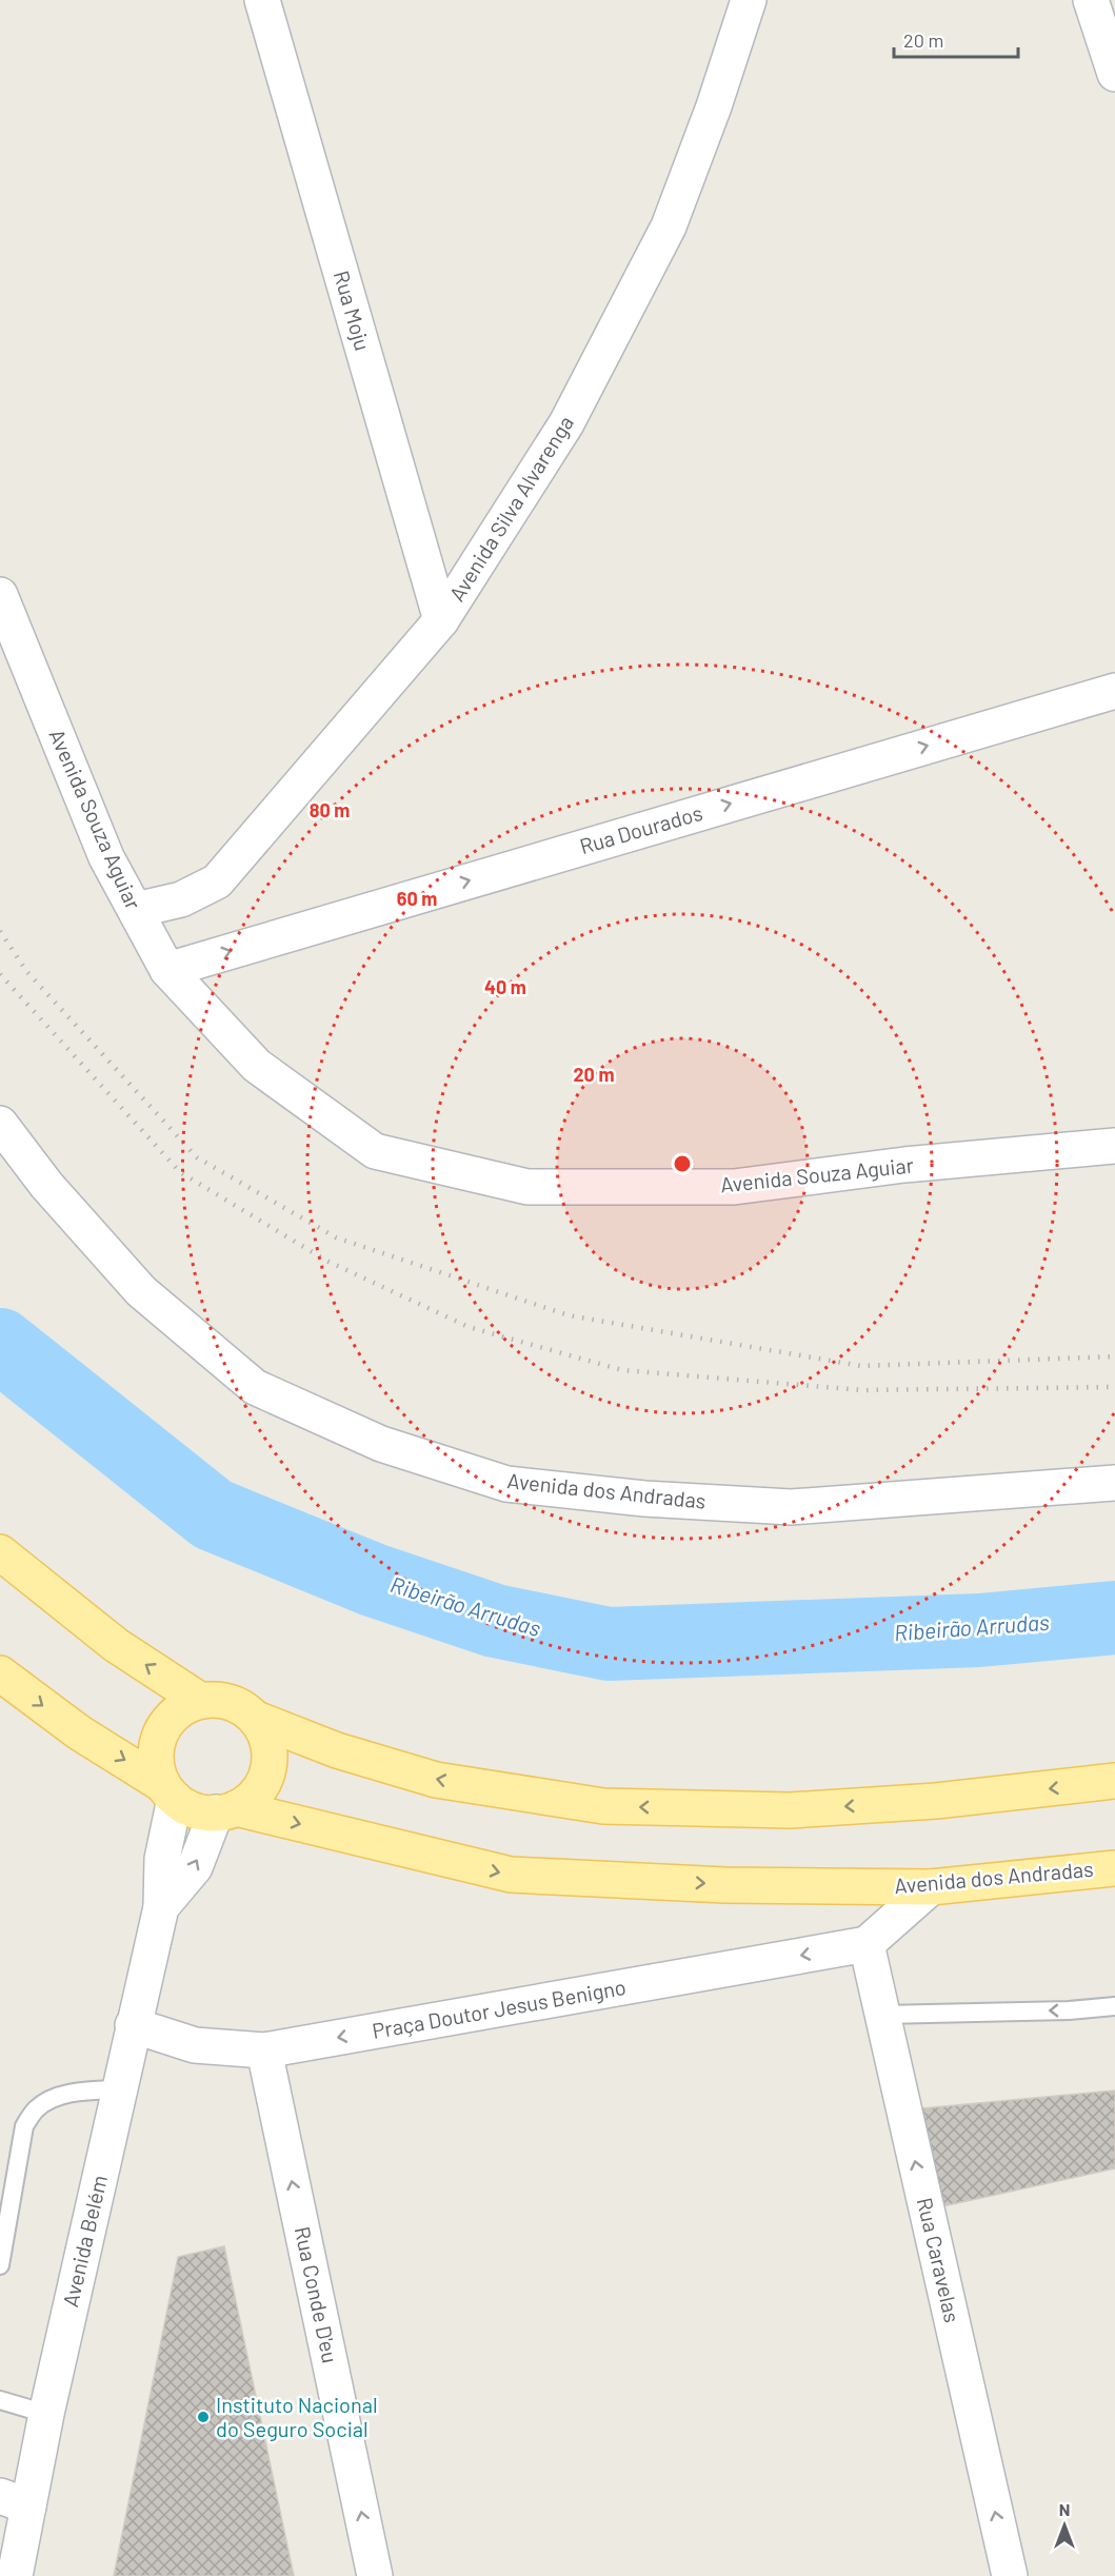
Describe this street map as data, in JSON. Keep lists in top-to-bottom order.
{
  "streets": {
    "main road": ["Avenida dos Andradas"],
    "street": [
      "Rua Moju",
      "Avenida Silva Alvarenga",
      "Avenida Souza Aguiar",
      "Rua Dourados",
      "Praça Doutor Jesus Benigno",
      "Avenida Belém",
      "Rua Caravelas",
      "Rua Conde D'eu"
    ]
  },
  "crossings": [
    ["Rua Moju", "Avenida Silva Alvarenga"],
    ["Avenida Silva Alvarenga", "Avenida Souza Aguiar"],
    ["Avenida Souza Aguiar", "Rua Dourados"],
    ["Avenida dos Andradas", "Avenida Belém"],
    ["Praça Doutor Jesus Benigno", "Avenida Belém"],
    ["Praça Doutor Jesus Benigno", "Rua Caravelas"],
    ["Praça Doutor Jesus Benigno", "Rua Conde D'eu"]
  ],
  "one_way": [
    "Rua Dourados",
    "Praça Doutor Jesus Benigno",
    "Rua Caravelas",
    "Rua Conde D'eu"
  ],
  "water": ["Ribeirão Arrudas"],
  "places": ["Instituto Nacional do Seguro Social"],
  "scale_bar": "20 m",
  "north": "top",
  "rings": [
    "80 m",
    "60 m",
    "40 m",
    "20 m"
  ]
}
